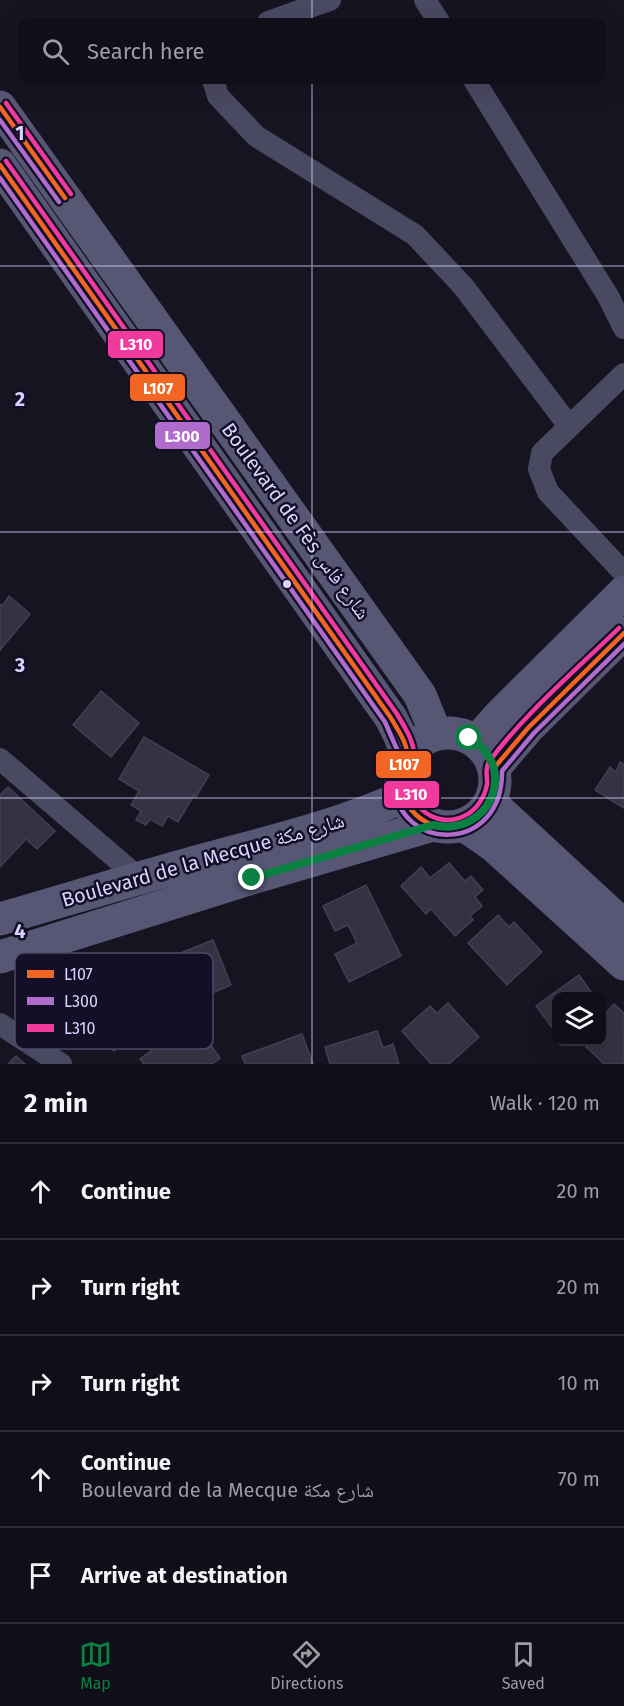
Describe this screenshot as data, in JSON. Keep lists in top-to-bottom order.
{
  "streets": {
    "main road": ["Boulevard de Fès شارع فاس", "Boulevard de la Mecque شارع مكة"]
  },
  "crossings": [
    ["Boulevard de Fès شارع فاس", "Boulevard de la Mecque شارع مكة"]
  ],
  "lines": ["transit line L310", "transit line L107", "transit line L300"],
  "legend": ["L107", "L300", "L310"],
  "page": {
    "search": "Search here",
    "heading": ["2 min", "Walk · 120 m"],
    "list": [
      ["Continue", "20 m"],
      ["Turn right", "20 m"],
      ["Turn right", "10 m"],
      ["Continue", "Boulevard de la Mecque شارع مكة", "70 m"],
      "Arrive at destination"
    ],
    "nav": ["Map", "Directions", "Saved"]
  },
  "grid": {
    "rows": [
      "1",
      "2",
      "3",
      "4"
    ]
  }
}
